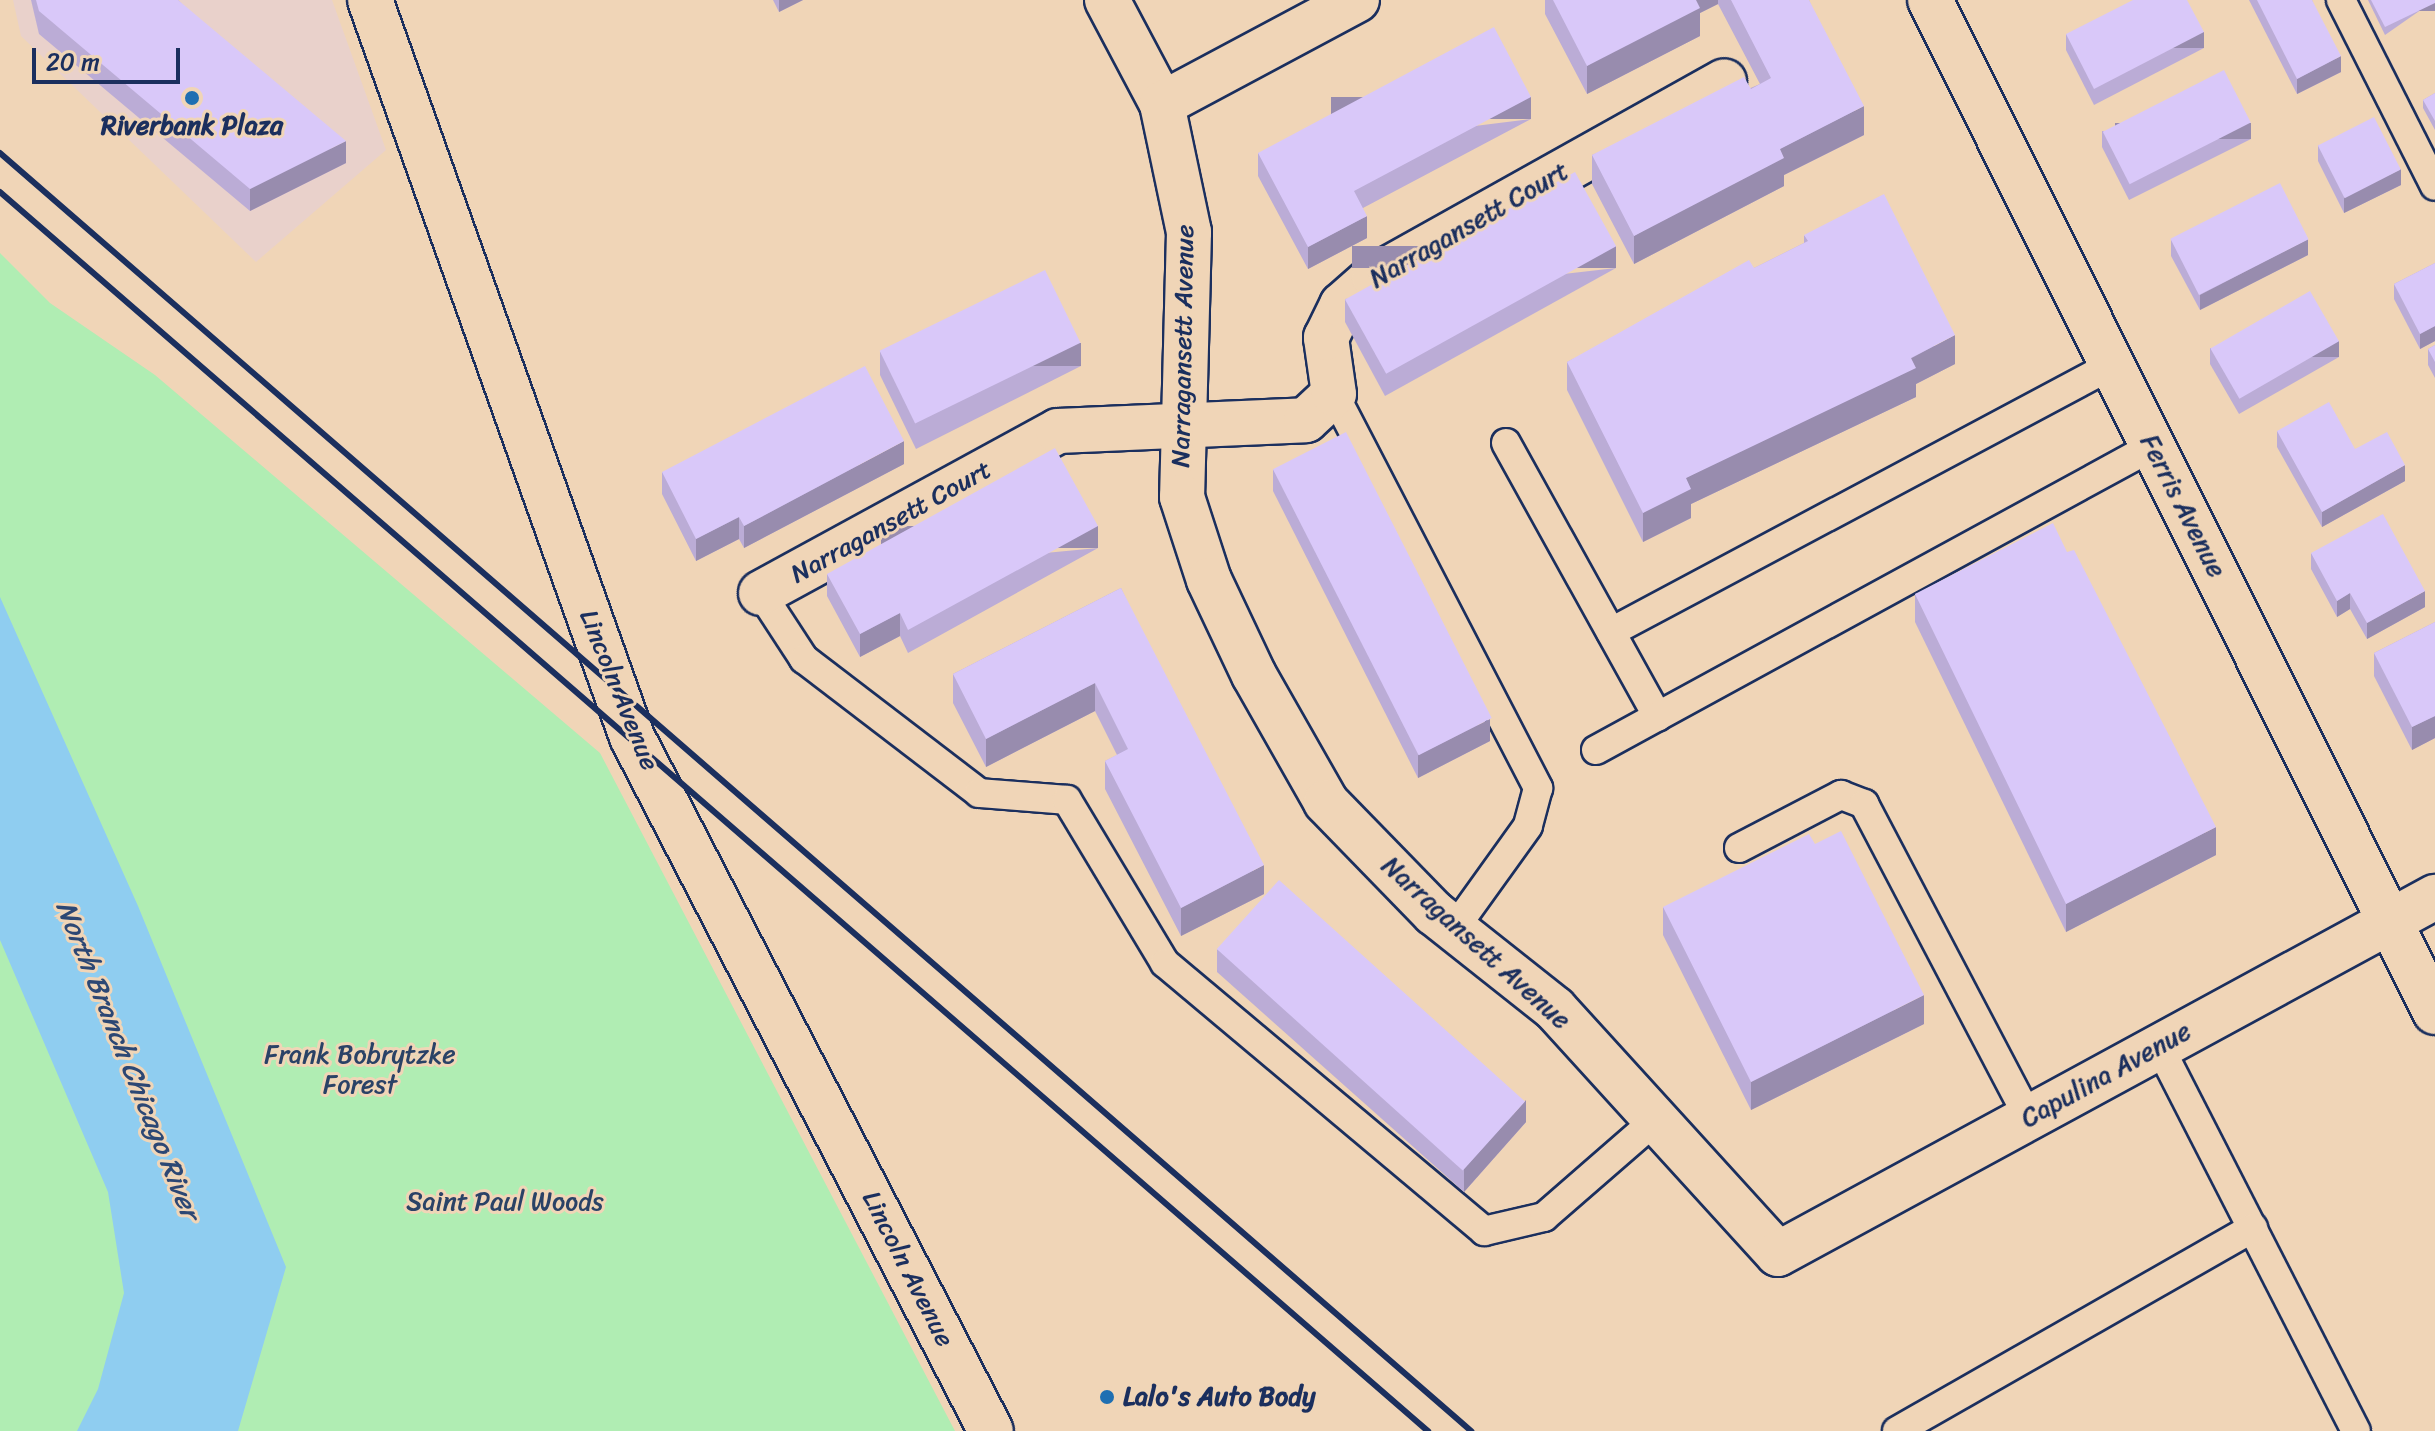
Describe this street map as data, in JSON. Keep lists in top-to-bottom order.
{
  "streets": {
    "street": [
      "Narragansett Court",
      "Narragansett Avenue",
      "Ferris Avenue",
      "Lincoln Avenue",
      "Capulina Avenue"
    ]
  },
  "crossings": [
    ["Narragansett Court", "Narragansett Avenue"],
    ["Narragansett Avenue", "Capulina Avenue"],
    ["Ferris Avenue", "Capulina Avenue"]
  ],
  "water": ["North Branch Chicago River"],
  "parks": ["Frank Bobrytzke Forest", "Saint Paul Woods"],
  "places": ["Riverbank Plaza", "Lalo's Auto Body"],
  "scale_bar": "20 m"
}
